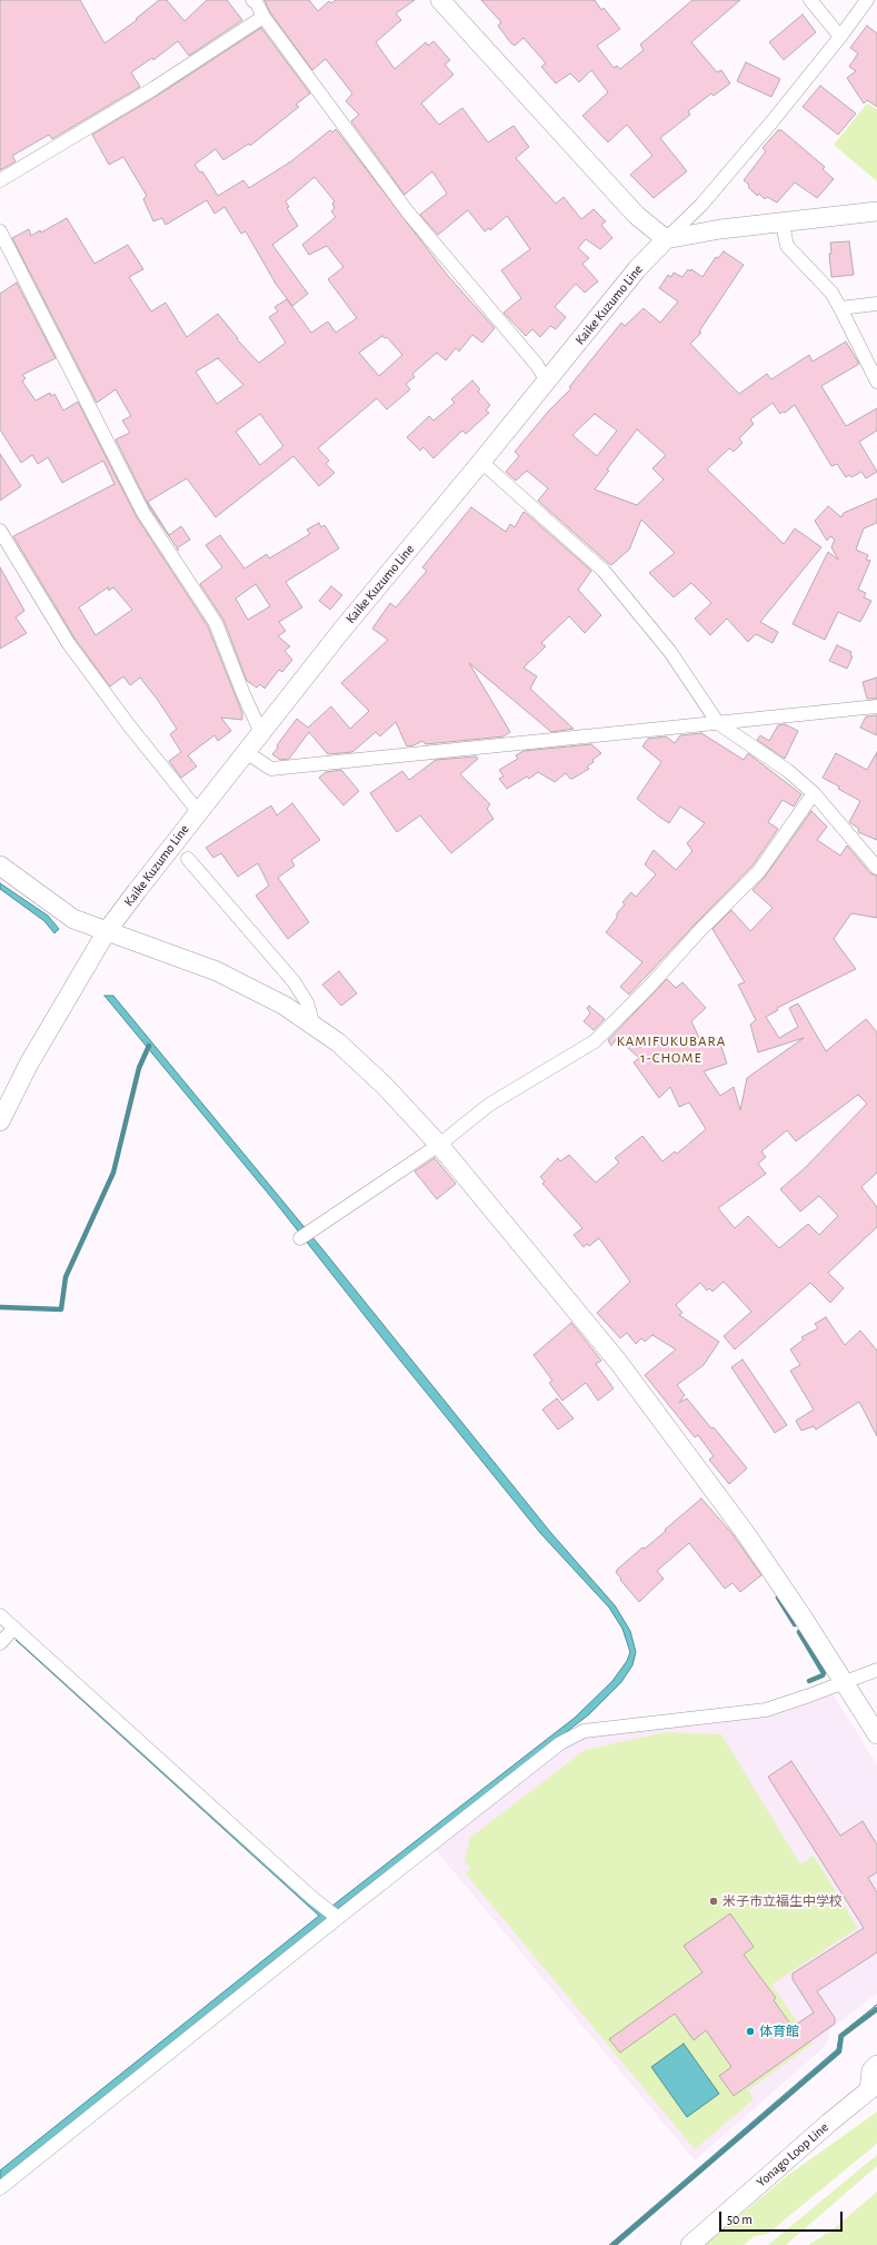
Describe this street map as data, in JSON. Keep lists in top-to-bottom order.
{
  "streets": {
    "street": ["Kaike Kuzumo Line", "Yonago Loop Line"]
  },
  "districts": ["KAMIFUKUBARA 1-CHOME"],
  "places": ["米子市立福生中学校", "体育館"],
  "scale_bar": "50 m"
}
